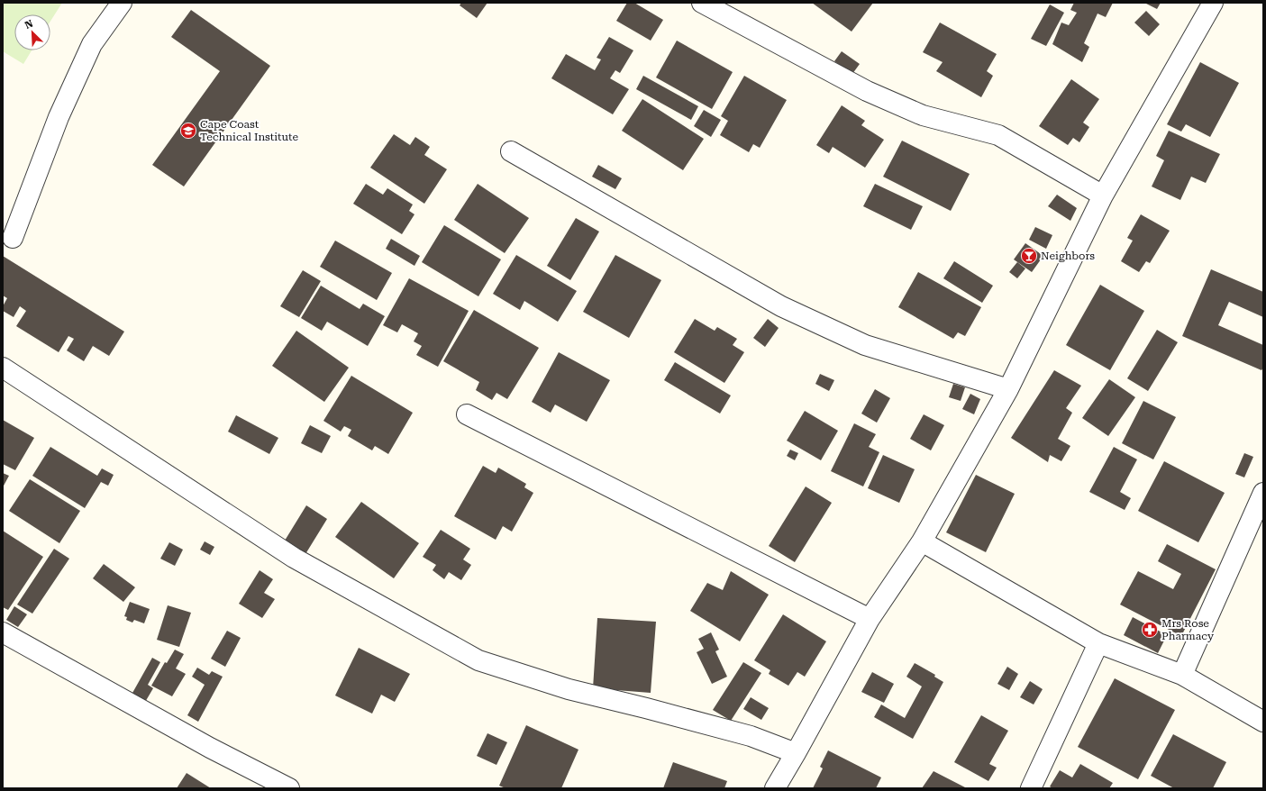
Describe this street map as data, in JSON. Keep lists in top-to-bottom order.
{
  "places": {
    "school or university": ["Cape Coast Technical Institute"],
    "bar": ["Neighbors"],
    "pharmacy": ["Mrs Rose Pharmacy"]
  },
  "north": "top left"
}
